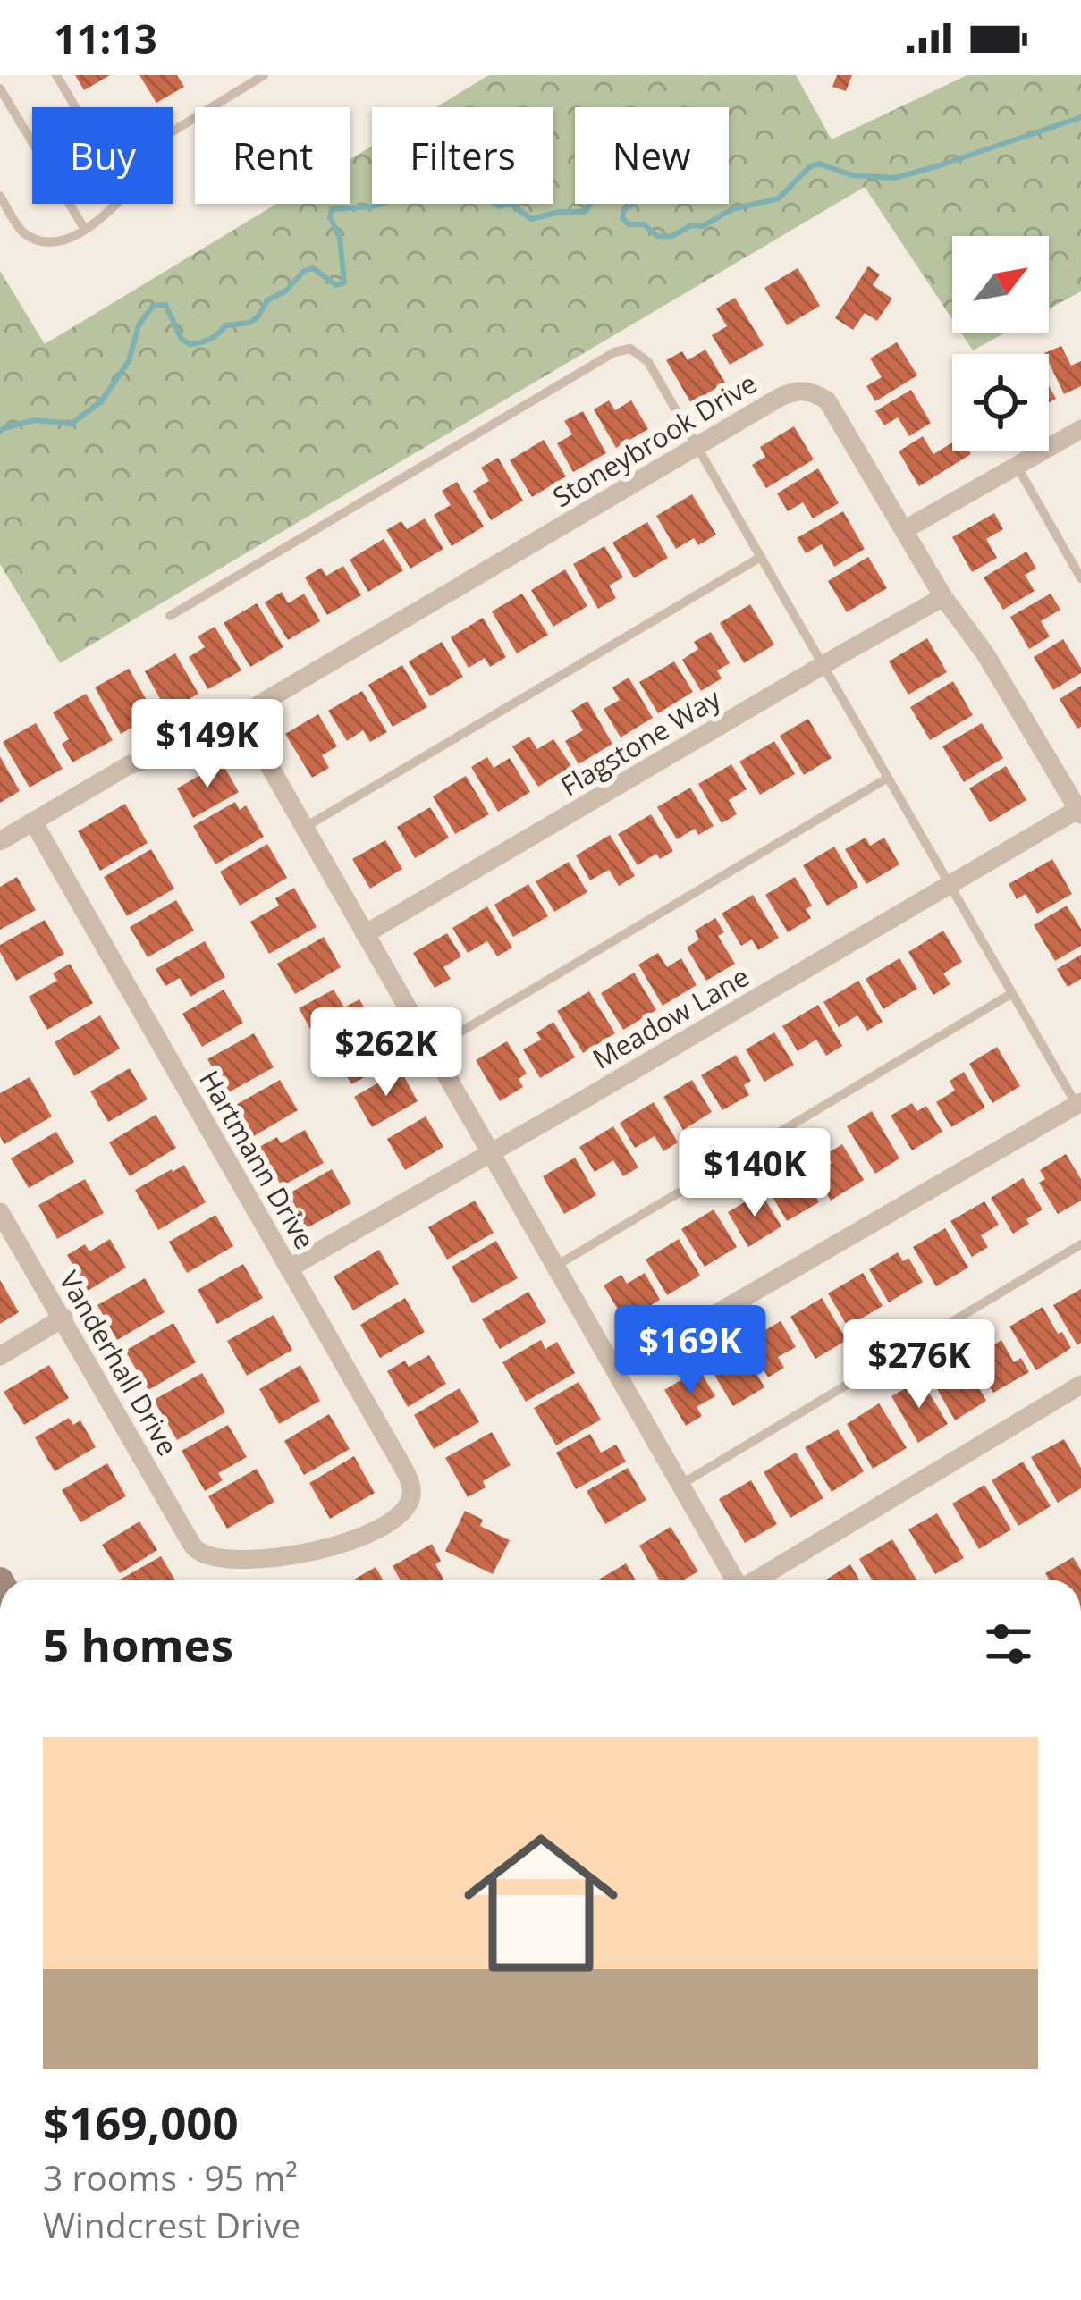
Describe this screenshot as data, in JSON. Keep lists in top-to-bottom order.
{
  "streets": {
    "street": [
      "Stoneybrook Drive",
      "Flagstone Way",
      "Meadow Lane",
      "Hartmann Drive",
      "Vanderhall Drive"
    ]
  },
  "crossings": [
    ["Stoneybrook Drive", "Flagstone Way"],
    ["Stoneybrook Drive", "Meadow Lane"],
    ["Stoneybrook Drive", "Hartmann Drive"],
    ["Meadow Lane", "Hartmann Drive"],
    ["Hartmann Drive", "Vanderhall Drive"]
  ],
  "north": "top right",
  "page": {
    "status": "11:13",
    "chip": [
      "Buy",
      "Rent",
      "Filters",
      "New"
    ],
    "price": [
      "$149K",
      "$262K",
      "$140K",
      "$169K",
      "$276K"
    ],
    "heading": "5 homes",
    "list": [
      {
        "name": "$169,000",
        "note": "3 rooms · 95 m² · Windcrest Drive"
      }
    ]
  }
}
